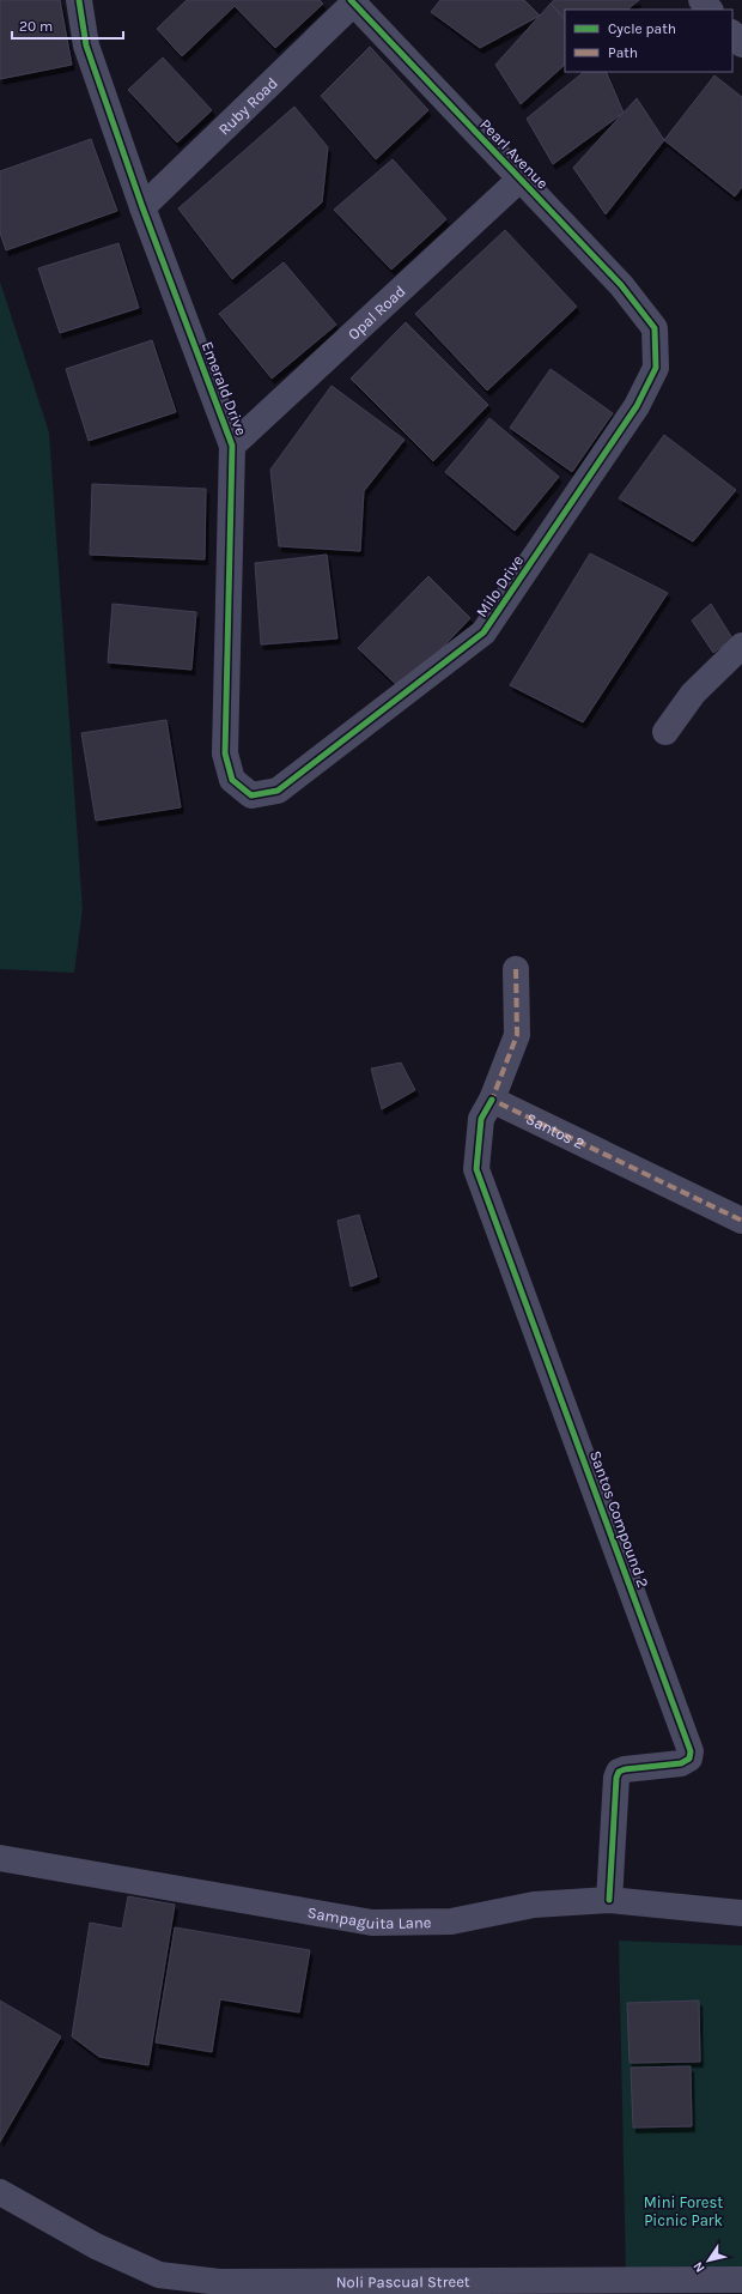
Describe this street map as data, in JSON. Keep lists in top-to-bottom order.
{
  "streets": {
    "street": [
      "Ruby Road",
      "Pearl Avenue",
      "Opal Road",
      "Emerald Drive",
      "Milo Drive",
      "Santos 2",
      "Santos Compound 2",
      "Sampaguita Lane",
      "Noli Pascual Street"
    ]
  },
  "crossings": [
    ["Ruby Road", "Pearl Avenue"],
    ["Ruby Road", "Emerald Drive"],
    ["Pearl Avenue", "Opal Road"],
    ["Pearl Avenue", "Milo Drive"],
    ["Opal Road", "Emerald Drive"],
    ["Emerald Drive", "Milo Drive"],
    ["Santos 2", "Santos Compound 2"],
    ["Santos Compound 2", "Sampaguita Lane"]
  ],
  "parks": ["Mini Forest Picnic Park"],
  "legend": ["Cycle path", "Path"],
  "scale_bar": "20 m",
  "north": "bottom left"
}
